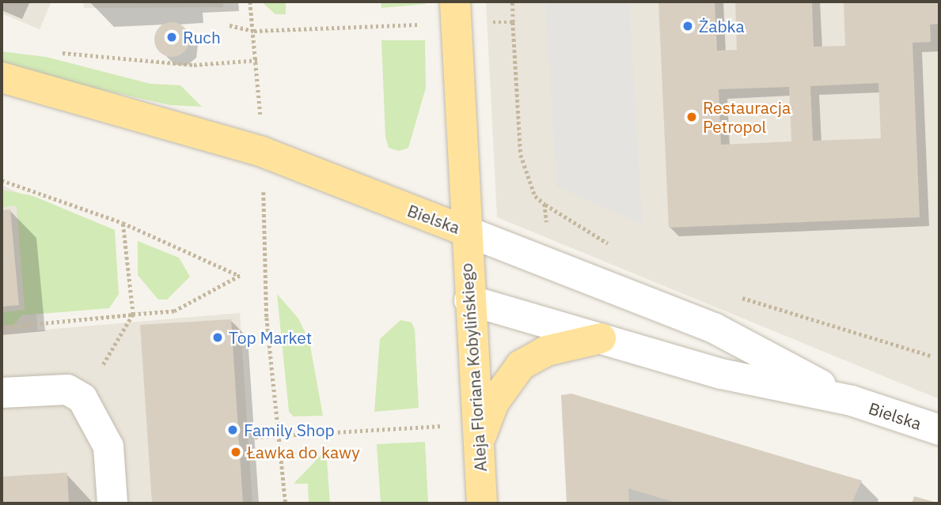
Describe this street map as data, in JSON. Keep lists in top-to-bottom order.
{
  "streets": {
    "main road": ["Bielska", "Aleja Floriana Kobylińskiego"]
  },
  "crossings": [
    ["Bielska", "Aleja Floriana Kobylińskiego"]
  ],
  "places": [
    "Żabka",
    "Ruch",
    "Restauracja Petropol",
    "Top Market",
    "Family Shop",
    "Ławka do kawy"
  ]
}
